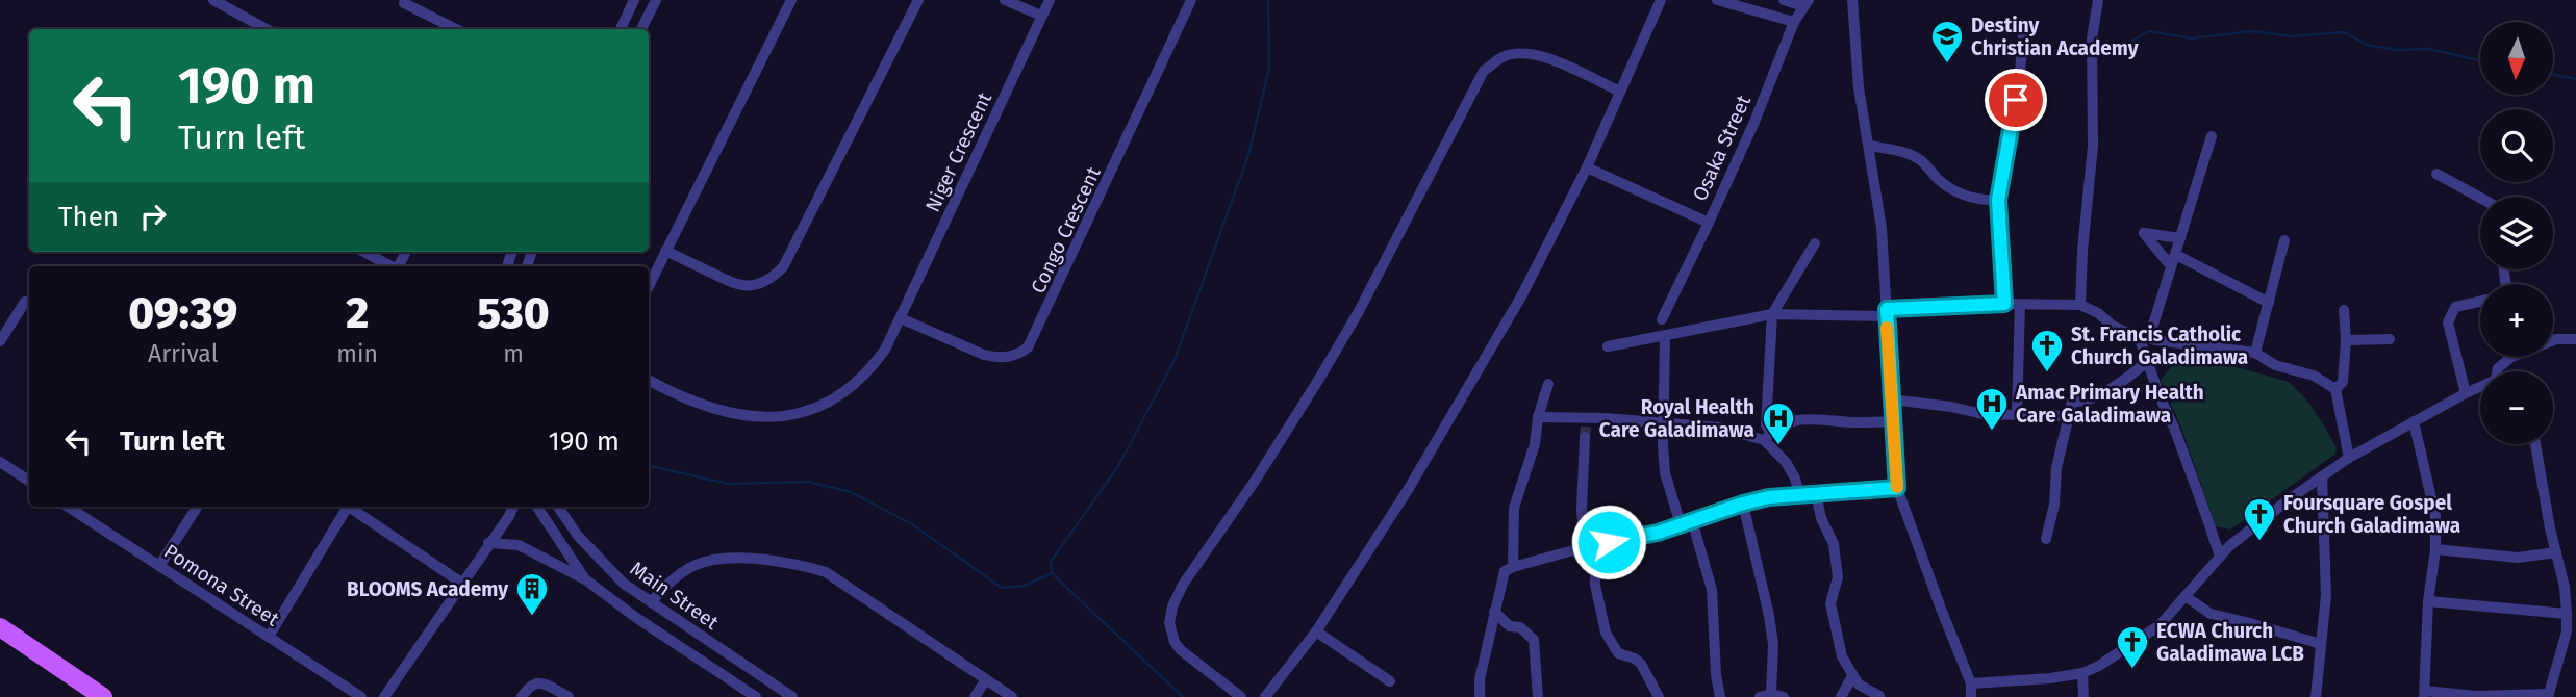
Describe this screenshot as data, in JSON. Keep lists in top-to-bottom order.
{
  "streets": {
    "street": [
      "Osaka Street",
      "Niger Crescent",
      "Congo Crescent",
      "Pomona Street",
      "Main Street"
    ]
  },
  "crossings": [
    ["Niger Crescent", "Congo Crescent"]
  ],
  "places": {
    "school or university": ["Destiny Christian Academy"],
    "church": ["St. Francis Catholic Church Galadimawa", "Foursquare Gospel Church Galadimawa", "ECWA Church Galadimawa LCB"],
    "hospital": ["Amac Primary Health Care Galadimawa", "Royal Health Care Galadimawa"],
    "building": ["BLOOMS Academy"]
  },
  "north": "bottom",
  "page": {
    "map_buttons": ["+", "−"],
    "turn": ["190 m", "Turn left"],
    "then": "Then",
    "eta": [
      "09:39",
      "Arrival",
      "2",
      "min",
      "530",
      "m"
    ],
    "list": [
      {
        "name": "Turn left",
        "value": "190 m"
      }
    ]
  }
}
